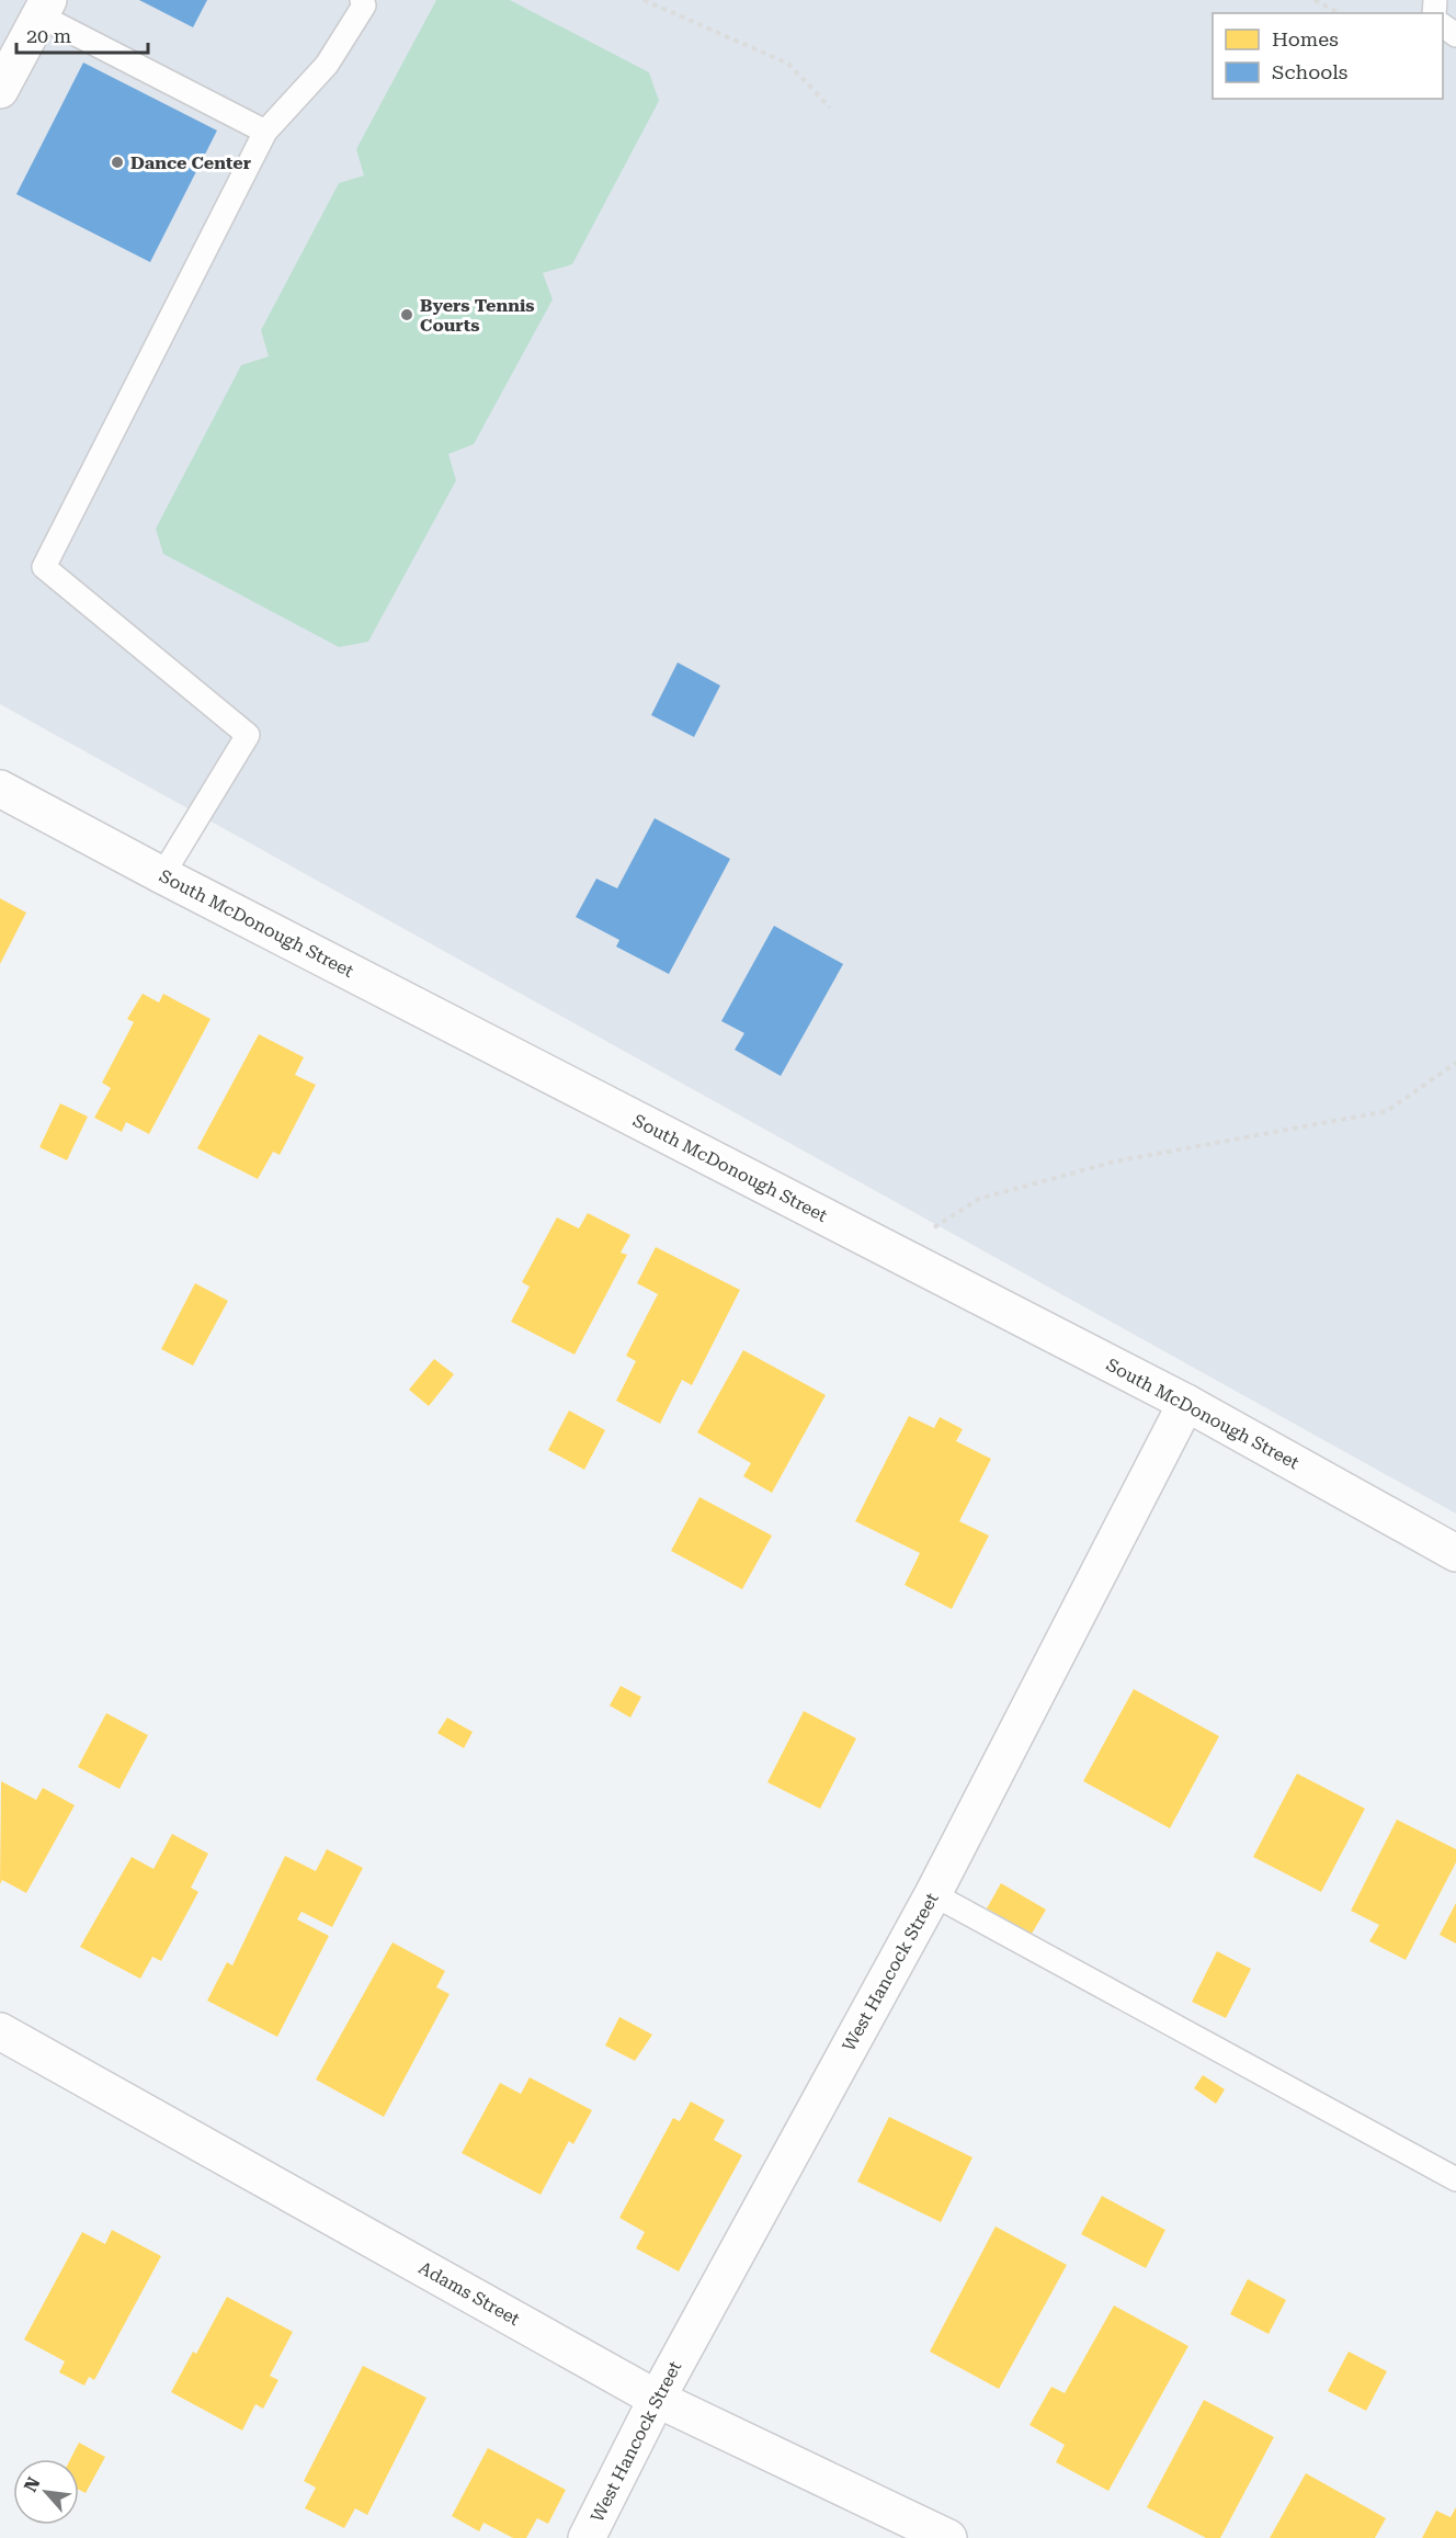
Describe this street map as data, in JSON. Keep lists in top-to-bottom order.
{
  "streets": {
    "street": ["South McDonough Street", "West Hancock Street", "Adams Street"]
  },
  "crossings": [
    ["South McDonough Street", "West Hancock Street"],
    ["West Hancock Street", "Adams Street"]
  ],
  "places": ["Dance Center", "Byers Tennis Courts"],
  "legend": ["Homes", "Schools"],
  "scale_bar": "20 m",
  "north": "top left"
}
